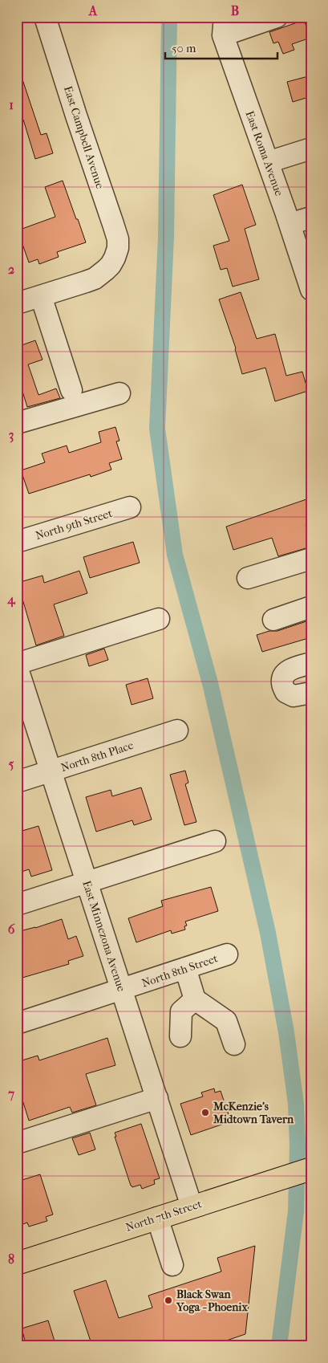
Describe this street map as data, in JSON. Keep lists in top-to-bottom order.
{
  "streets": {
    "main road": ["North 7th Street"],
    "street": [
      "East Campbell Avenue",
      "East Roma Avenue",
      "North 9th Street",
      "North 8th Place",
      "East Minnezona Avenue",
      "North 8th Street"
    ]
  },
  "crossings": [
    ["North 8th Place", "East Minnezona Avenue"],
    ["East Minnezona Avenue", "North 8th Street"],
    ["East Minnezona Avenue", "North 7th Street"]
  ],
  "places": ["McKenzie's Midtown Tavern", "Black Swan Yoga - Phoenix"],
  "scale_bar": "50 m",
  "grid": {
    "columns": ["A", "B"],
    "rows": [
      "1",
      "2",
      "3",
      "4",
      "5",
      "6",
      "7",
      "8"
    ]
  }
}
